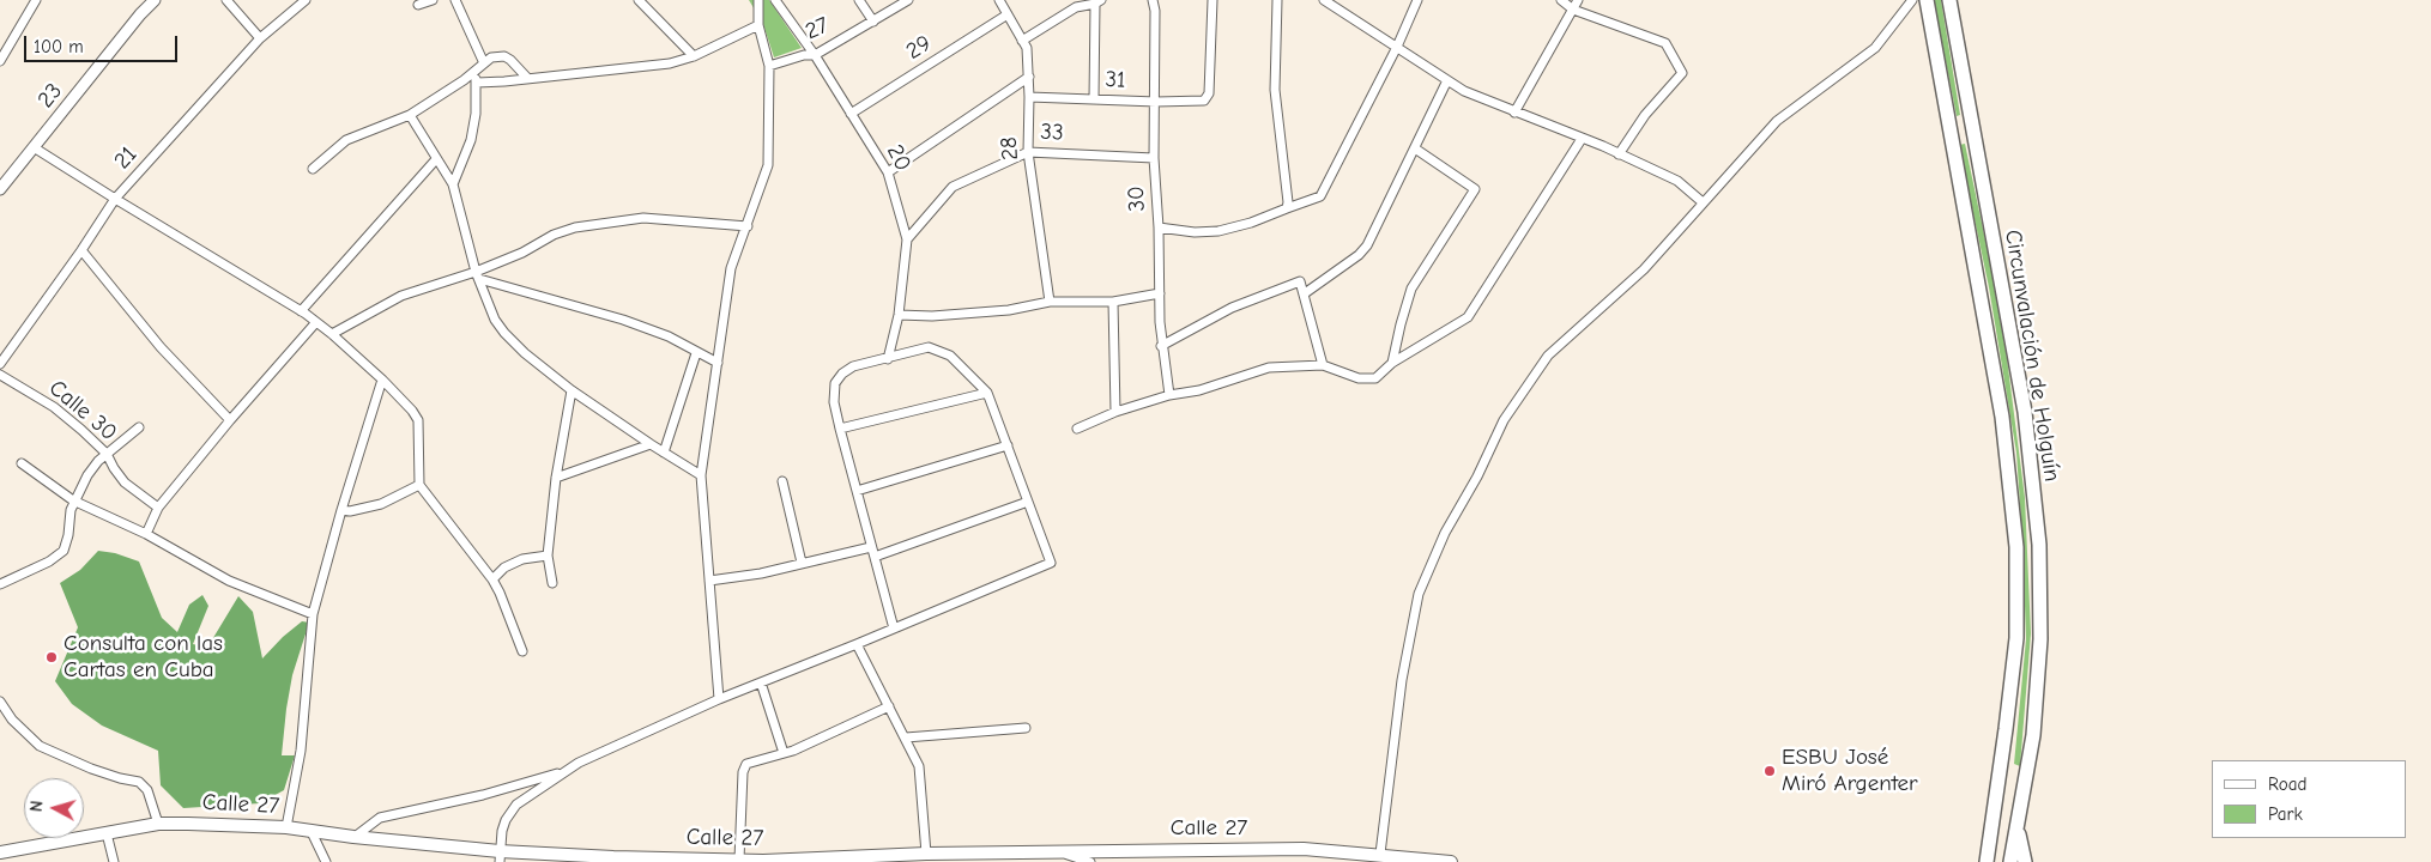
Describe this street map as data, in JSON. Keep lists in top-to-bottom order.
{
  "streets": {
    "highway": ["Circunvalación de Holguín"],
    "main road": ["Calle 27"],
    "street": [
      "27",
      "29",
      "31",
      "23",
      "33",
      "28",
      "21",
      "20",
      "30",
      "Calle 30"
    ]
  },
  "crossings": [
    ["27", "20"],
    ["29", "28"],
    ["29", "20"],
    ["31", "28"],
    ["31", "30"],
    ["33", "28"],
    ["33", "20"],
    ["33", "30"]
  ],
  "places": ["Consulta con las Cartas en Cuba", "ESBU José Miró Argenter"],
  "legend": ["Road", "Park"],
  "scale_bar": "100 m",
  "north": "left"
}
